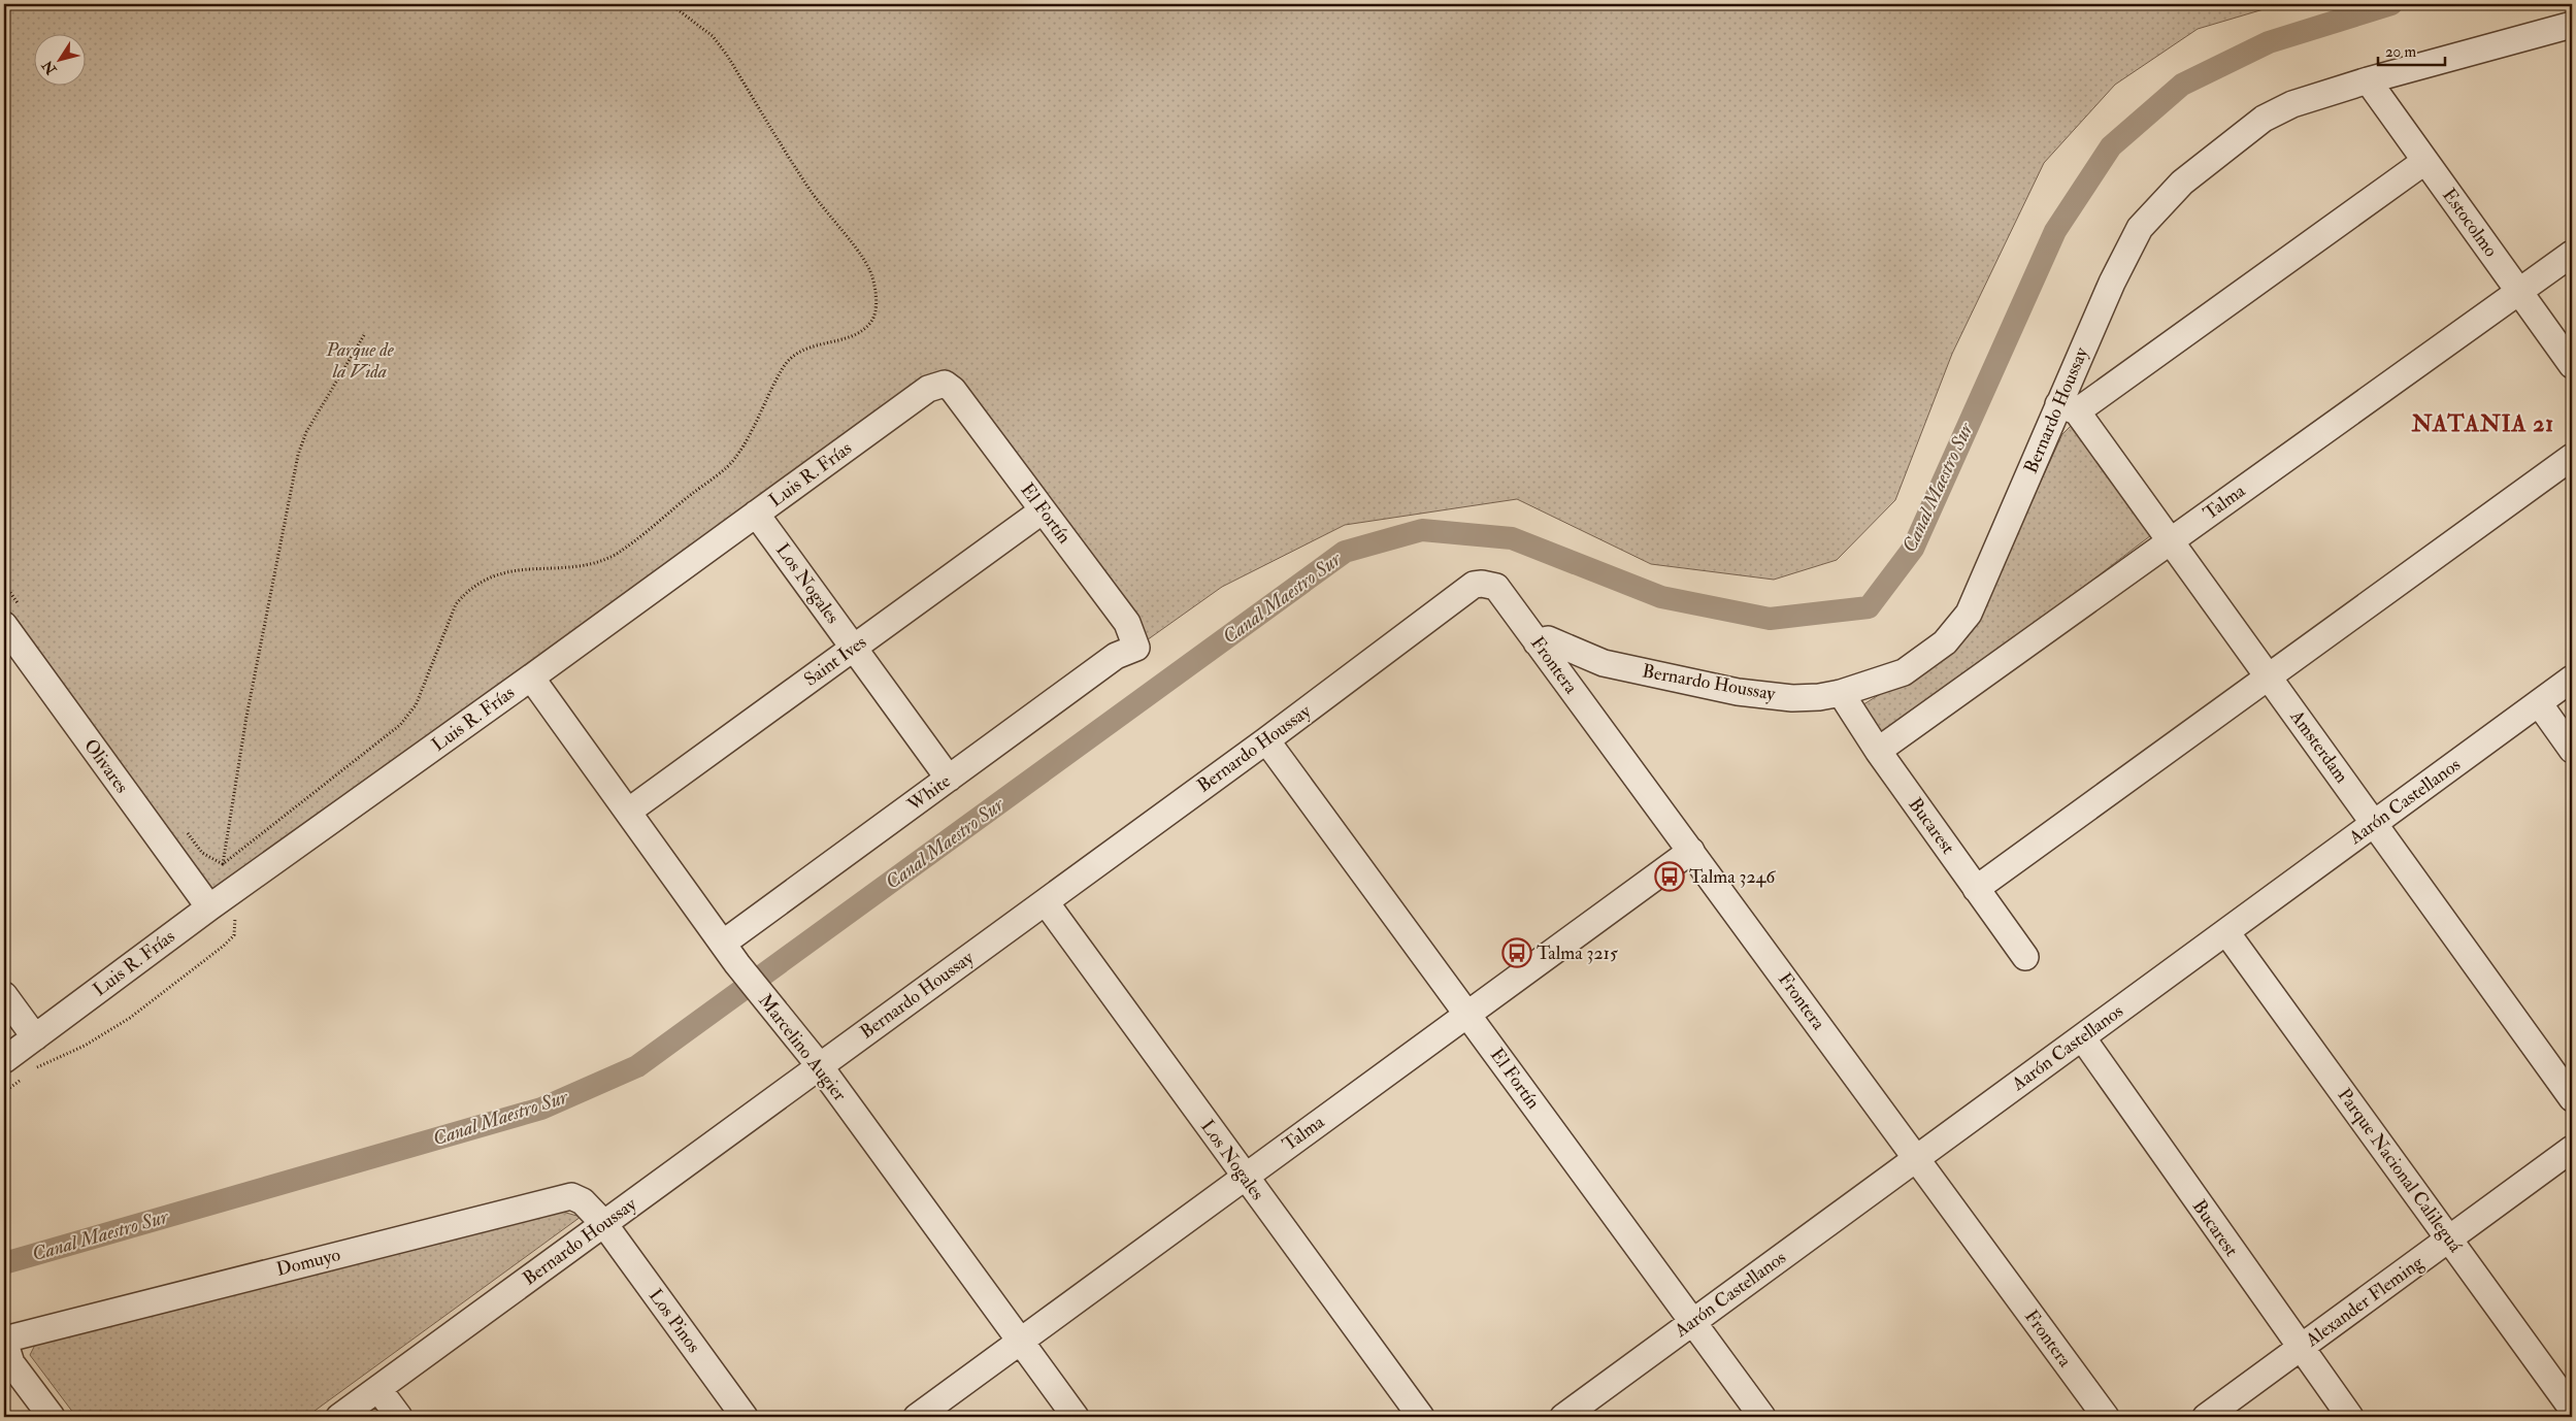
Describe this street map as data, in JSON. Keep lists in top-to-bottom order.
{
  "streets": {
    "street": [
      "Estocolmo",
      "Bernardo Houssay",
      "Luis R. Frías",
      "Talma",
      "El Fortín",
      "Los Nogales",
      "Saint Ives",
      "Frontera",
      "Amsterdam",
      "Olivares",
      "White",
      "Aarón Castellanos",
      "Bucarest",
      "Marcelino Augier",
      "Parque Nacional Calileguá",
      "Domuyo",
      "Alexander Fleming",
      "Los Pinos"
    ]
  },
  "crossings": [
    ["Estocolmo", "Bernardo Houssay"],
    ["Estocolmo", "Talma"],
    ["Bernardo Houssay", "El Fortín"],
    ["Bernardo Houssay", "Los Nogales"],
    ["Bernardo Houssay", "Frontera"],
    ["Bernardo Houssay", "Amsterdam"],
    ["Bernardo Houssay", "Bucarest"],
    ["Bernardo Houssay", "Marcelino Augier"],
    ["Bernardo Houssay", "Domuyo"],
    ["Bernardo Houssay", "Los Pinos"],
    ["Luis R. Frías", "El Fortín"],
    ["Luis R. Frías", "Los Nogales"],
    ["Luis R. Frías", "Olivares"],
    ["Luis R. Frías", "Marcelino Augier"],
    ["Talma", "El Fortín"],
    ["Talma", "Los Nogales"],
    ["Talma", "Frontera"],
    ["Talma", "Amsterdam"],
    ["Talma", "Bucarest"],
    ["Talma", "Marcelino Augier"],
    ["El Fortín", "Saint Ives"],
    ["El Fortín", "White"],
    ["El Fortín", "Aarón Castellanos"],
    ["Los Nogales", "Saint Ives"],
    ["Los Nogales", "White"],
    ["Saint Ives", "Marcelino Augier"],
    ["Frontera", "Aarón Castellanos"],
    ["Amsterdam", "Aarón Castellanos"],
    ["White", "Marcelino Augier"],
    ["Aarón Castellanos", "Bucarest"],
    ["Aarón Castellanos", "Parque Nacional Calileguá"],
    ["Bucarest", "Alexander Fleming"],
    ["Parque Nacional Calileguá", "Alexander Fleming"],
    ["Domuyo", "Los Pinos"]
  ],
  "districts": ["NATANIA 21"],
  "water": ["Canal Maestro Sur"],
  "parks": ["Parque de la Vida"],
  "places": {
    "bus stop": ["Talma 3246", "Talma 3215"]
  },
  "scale_bar": "20 m",
  "north": "bottom left"
}
